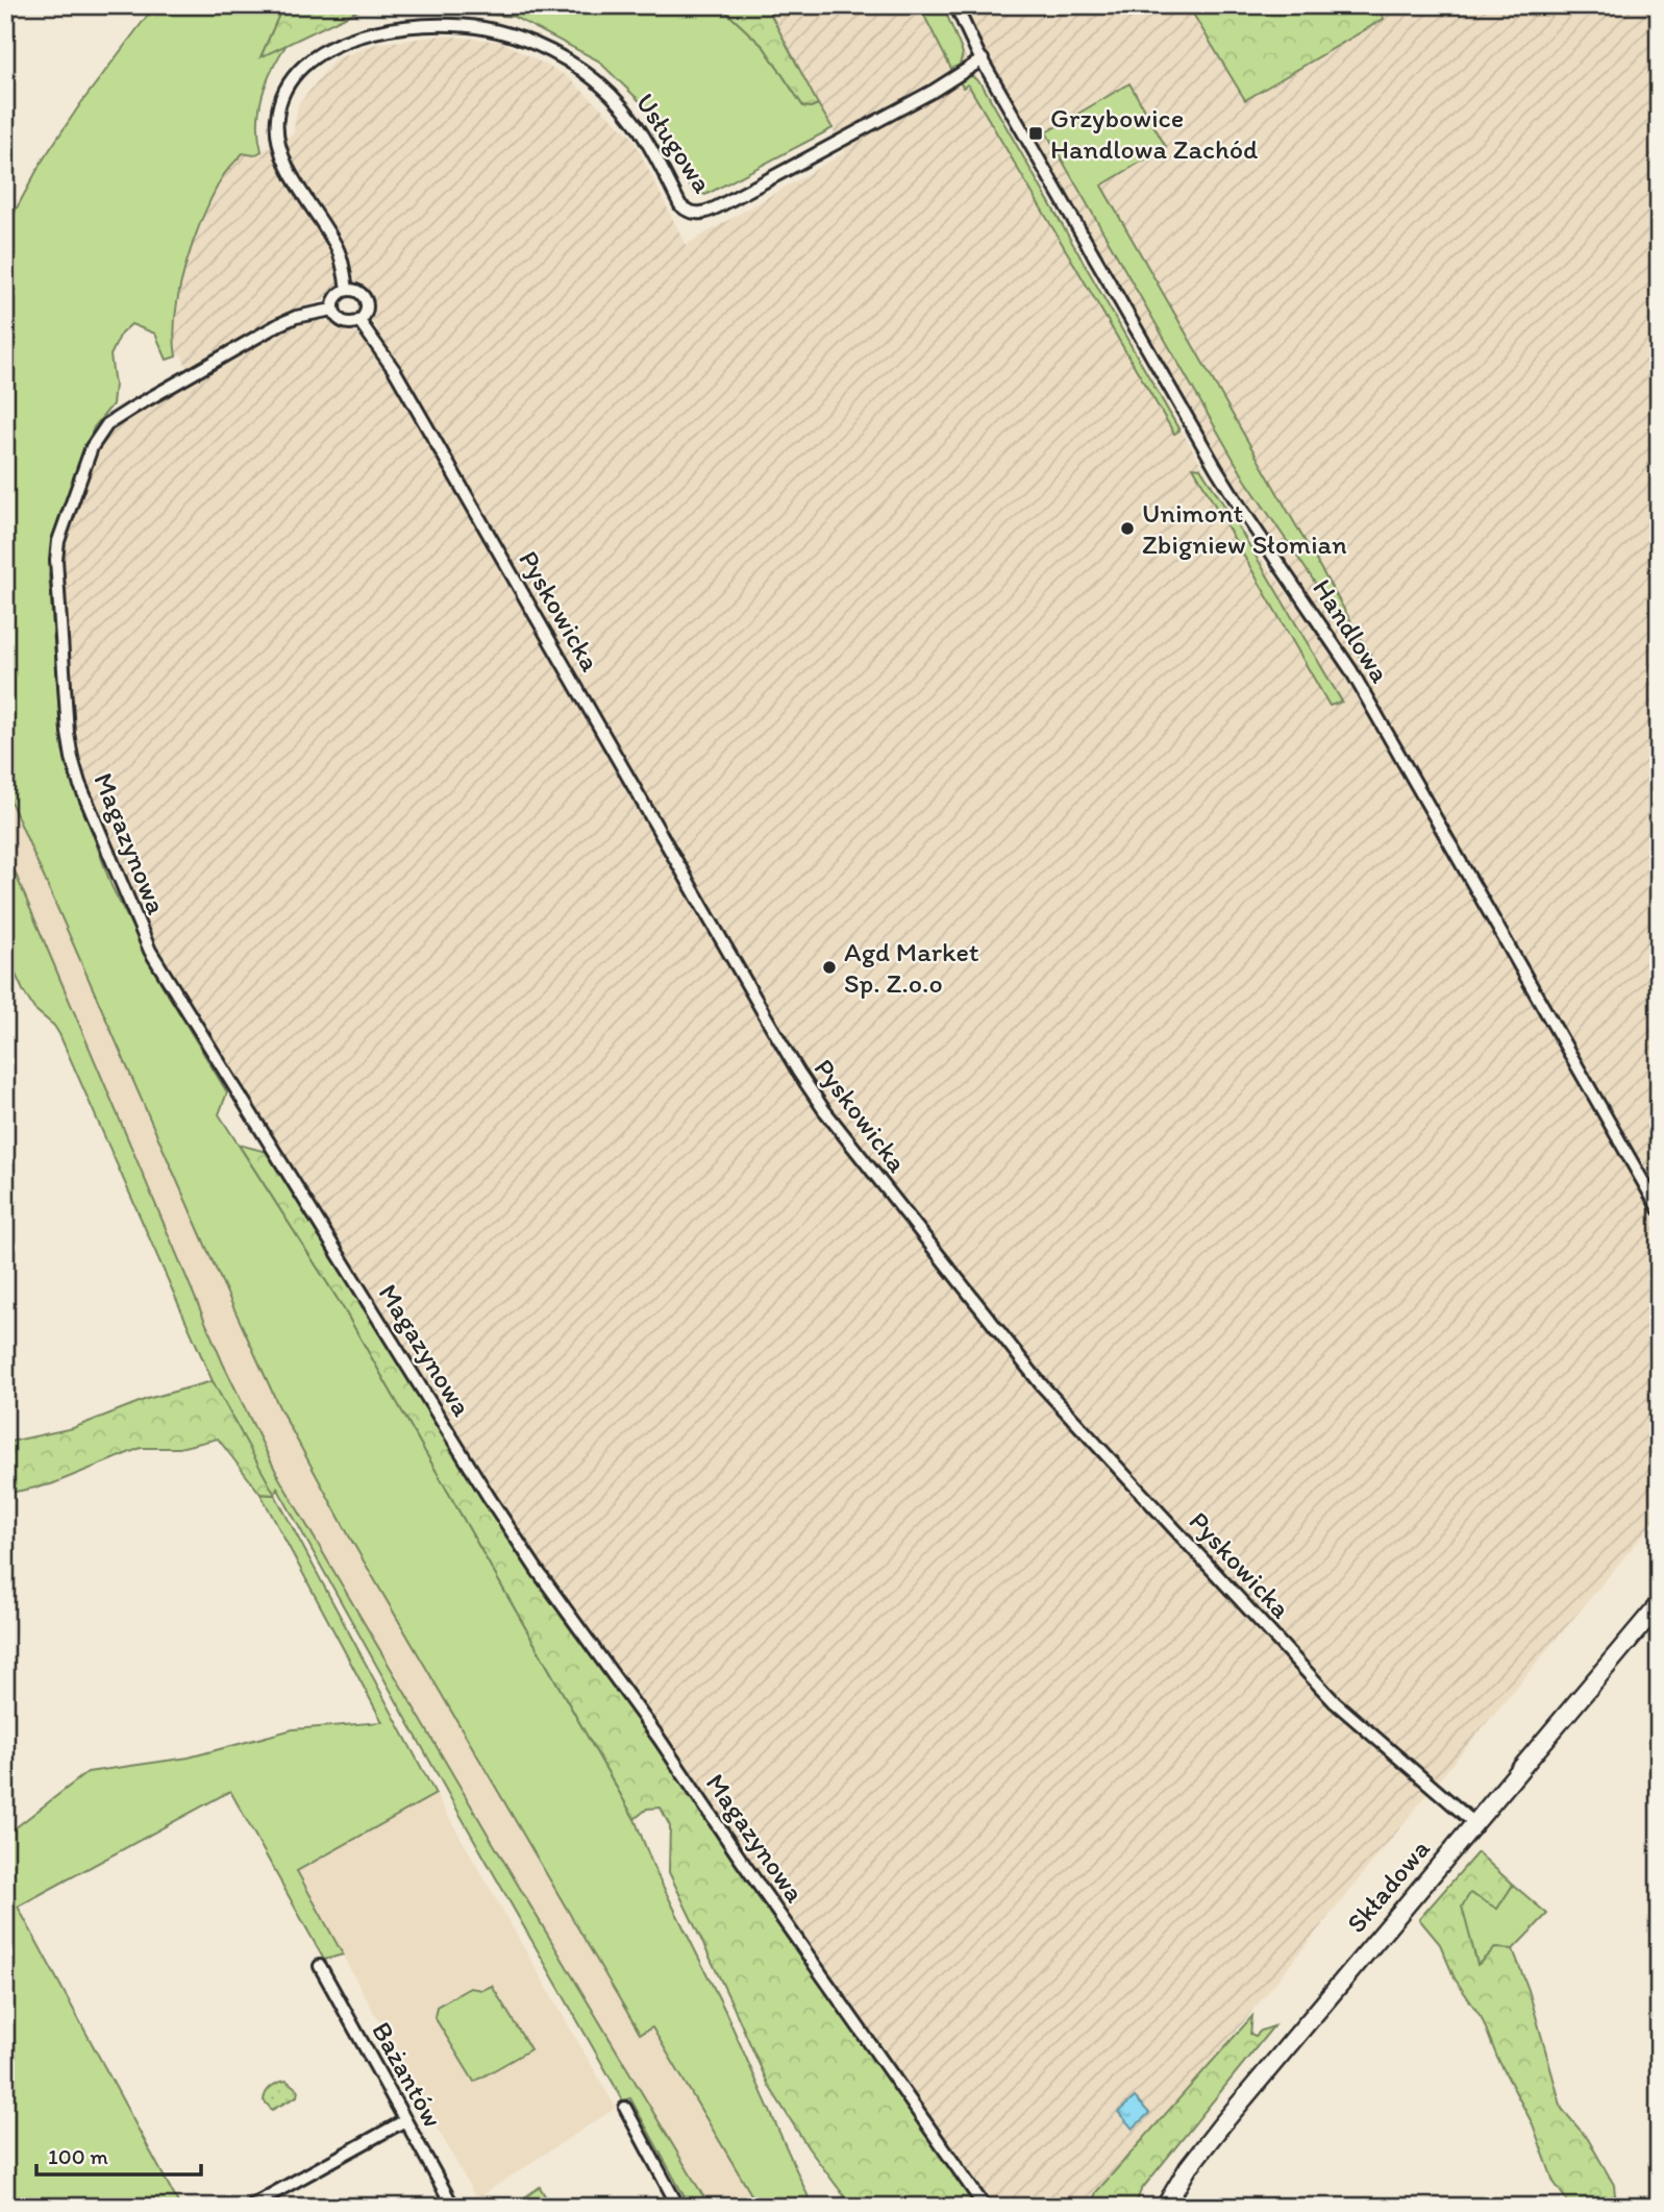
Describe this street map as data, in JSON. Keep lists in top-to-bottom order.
{
  "streets": {
    "main road": ["Składowa"],
    "street": [
      "Usługowa",
      "Pyskowicka",
      "Handlowa",
      "Magazynowa",
      "Bażantów"
    ]
  },
  "crossings": [
    ["Usługowa", "Pyskowicka"],
    ["Usługowa", "Handlowa"],
    ["Usługowa", "Magazynowa"],
    ["Pyskowicka", "Magazynowa"],
    ["Pyskowicka", "Składowa"]
  ],
  "places": {
    "transit": ["Grzybowice Handlowa Zachód"],
    "other": ["Unimont Zbigniew Słomian", "Agd Market Sp. Z.o.o"]
  },
  "scale_bar": "100 m"
}
